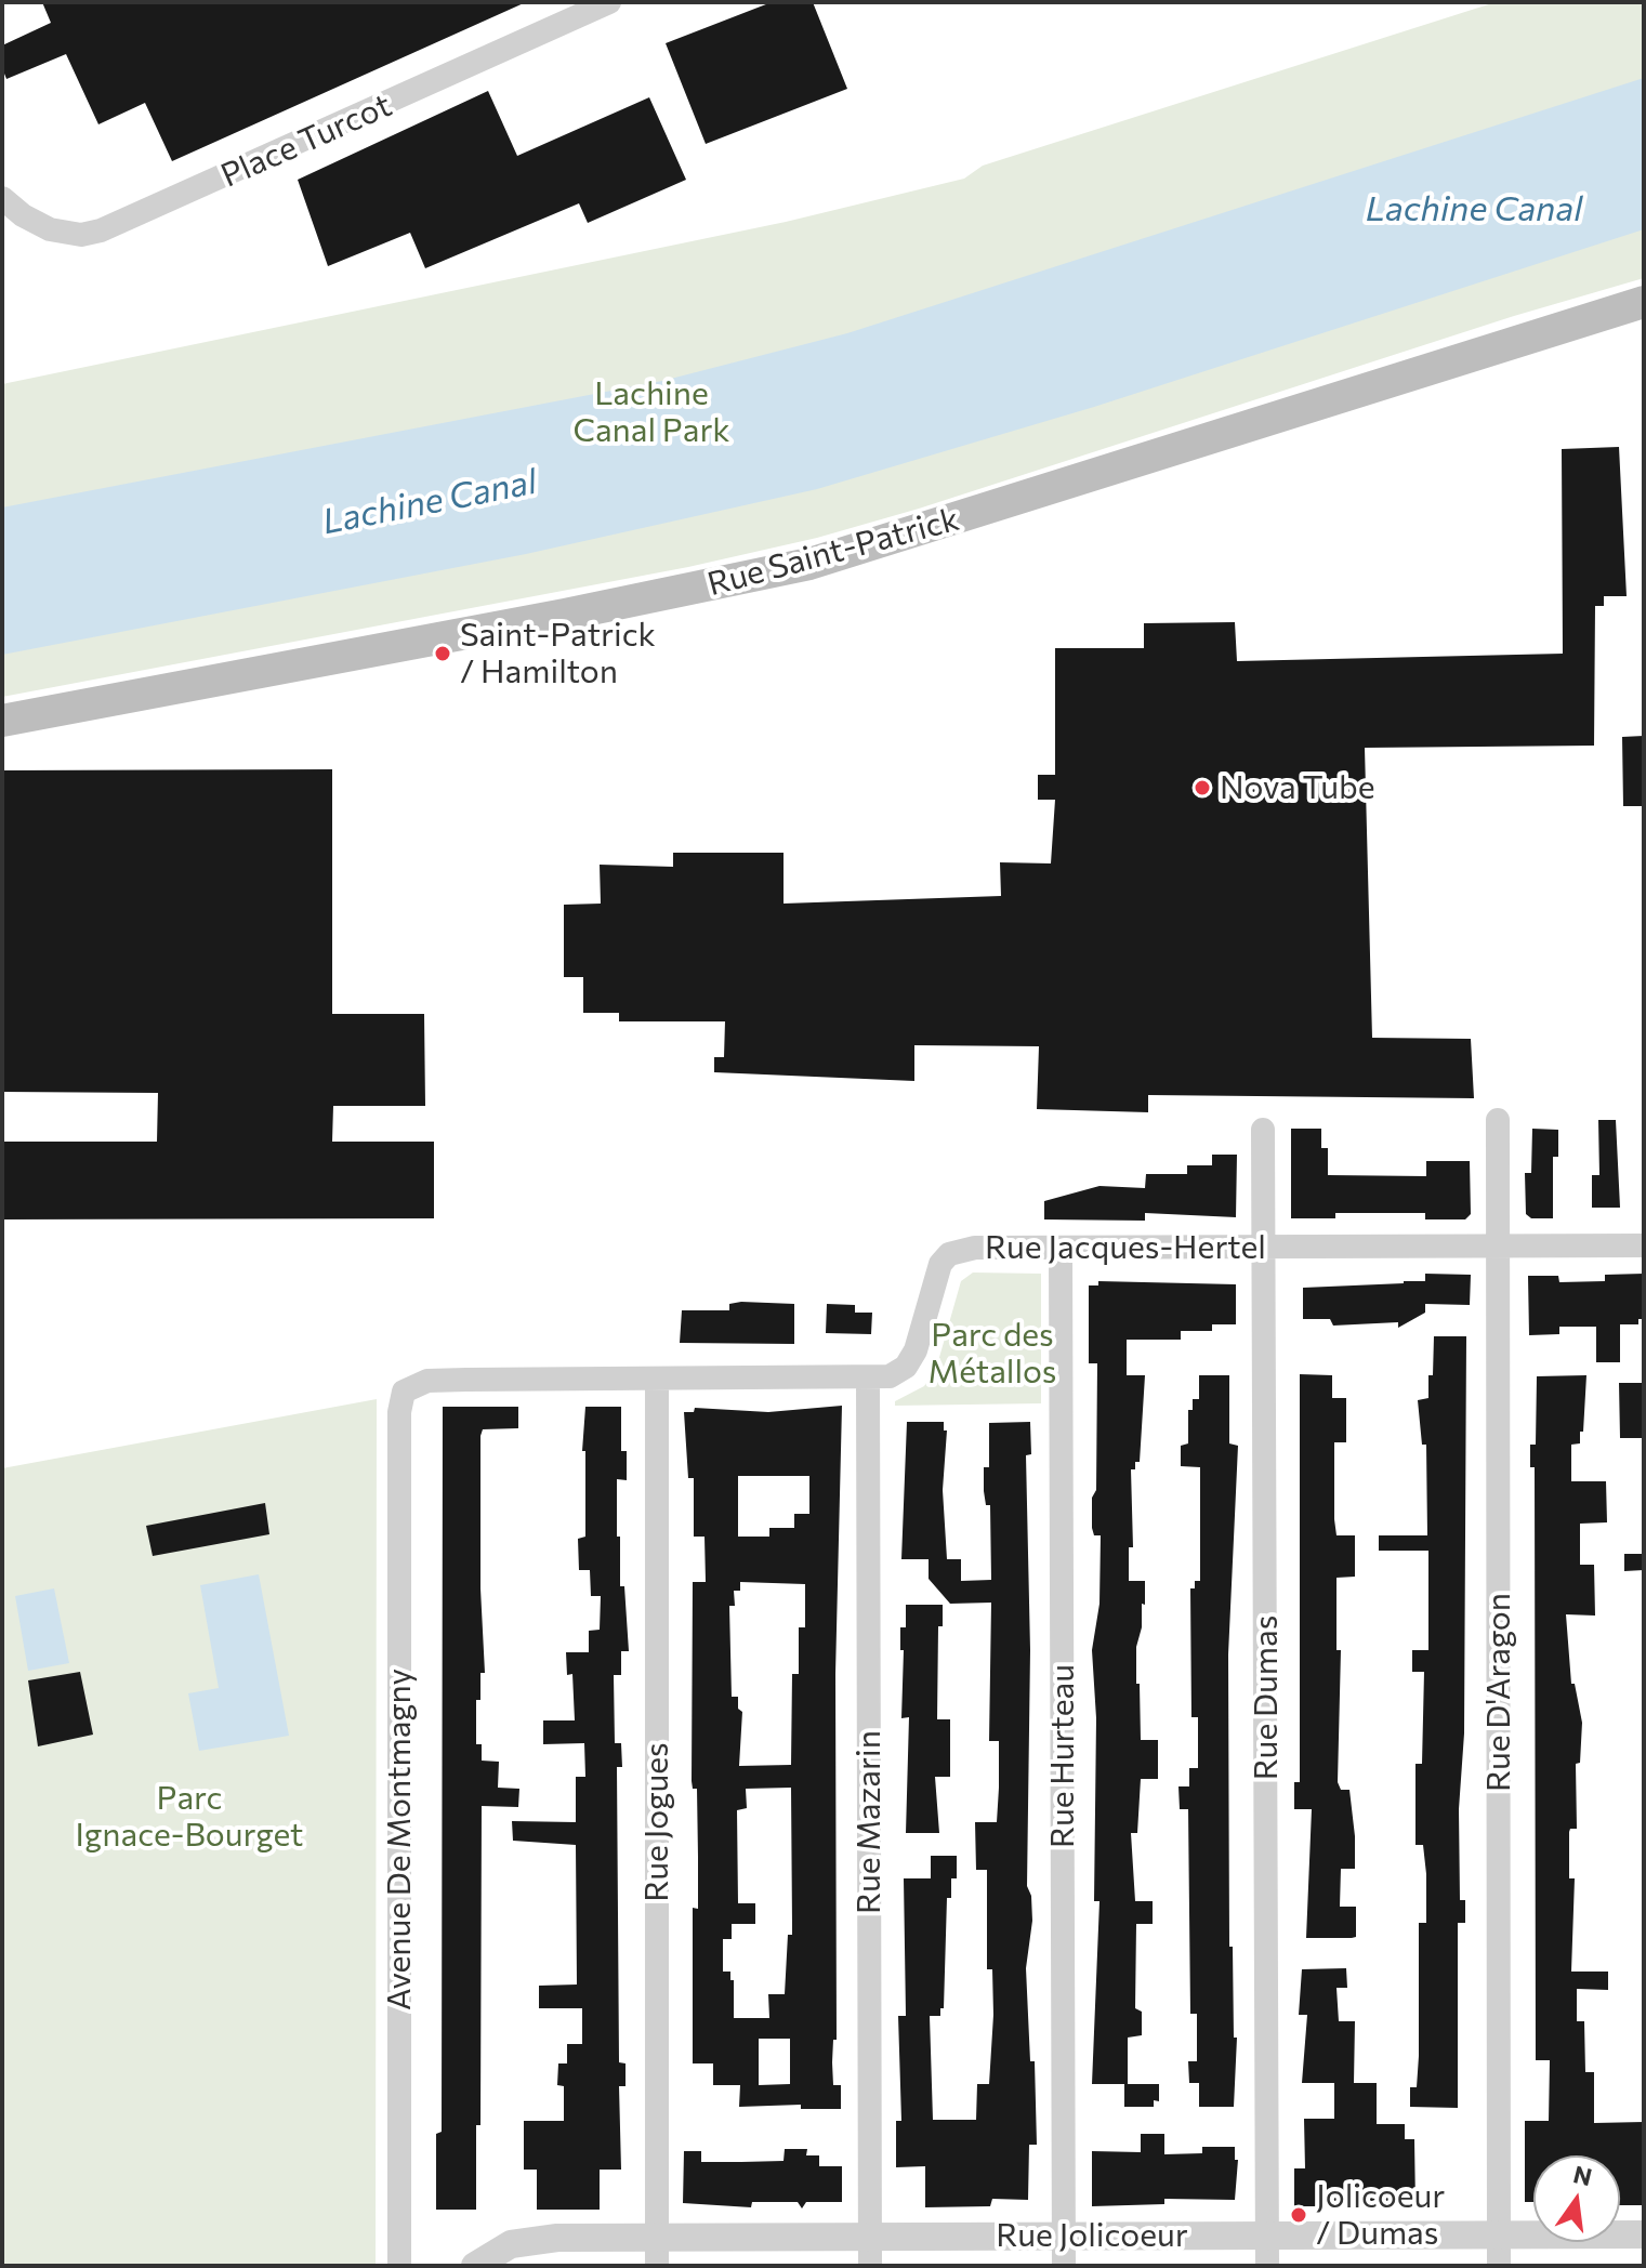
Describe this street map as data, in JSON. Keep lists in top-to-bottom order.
{
  "streets": {
    "main road": ["Rue Saint-Patrick"],
    "street": [
      "Place Turcot",
      "Rue Jacques-Hertel",
      "Rue D'Aragon",
      "Rue Dumas",
      "Rue Hurteau",
      "Rue Jogues",
      "Rue Mazarin",
      "Avenue De Montmagny",
      "Rue Jolicoeur"
    ]
  },
  "crossings": [
    ["Rue Jacques-Hertel", "Rue D'Aragon"],
    ["Rue Jacques-Hertel", "Rue Dumas"],
    ["Rue Jacques-Hertel", "Rue Hurteau"],
    ["Rue Jacques-Hertel", "Rue Jogues"],
    ["Rue Jacques-Hertel", "Rue Mazarin"],
    ["Rue Jacques-Hertel", "Avenue De Montmagny"],
    ["Rue D'Aragon", "Rue Jolicoeur"],
    ["Rue Dumas", "Rue Jolicoeur"],
    ["Rue Hurteau", "Rue Jolicoeur"],
    ["Rue Jogues", "Rue Jolicoeur"],
    ["Rue Mazarin", "Rue Jolicoeur"]
  ],
  "water": ["Lachine Canal"],
  "parks": ["Lachine Canal Park", "Parc des Métallos", "Parc Ignace-Bourget"],
  "places": ["Saint-Patrick / Hamilton", "Nova Tube", "Jolicoeur / Dumas"],
  "north": "top"
}
